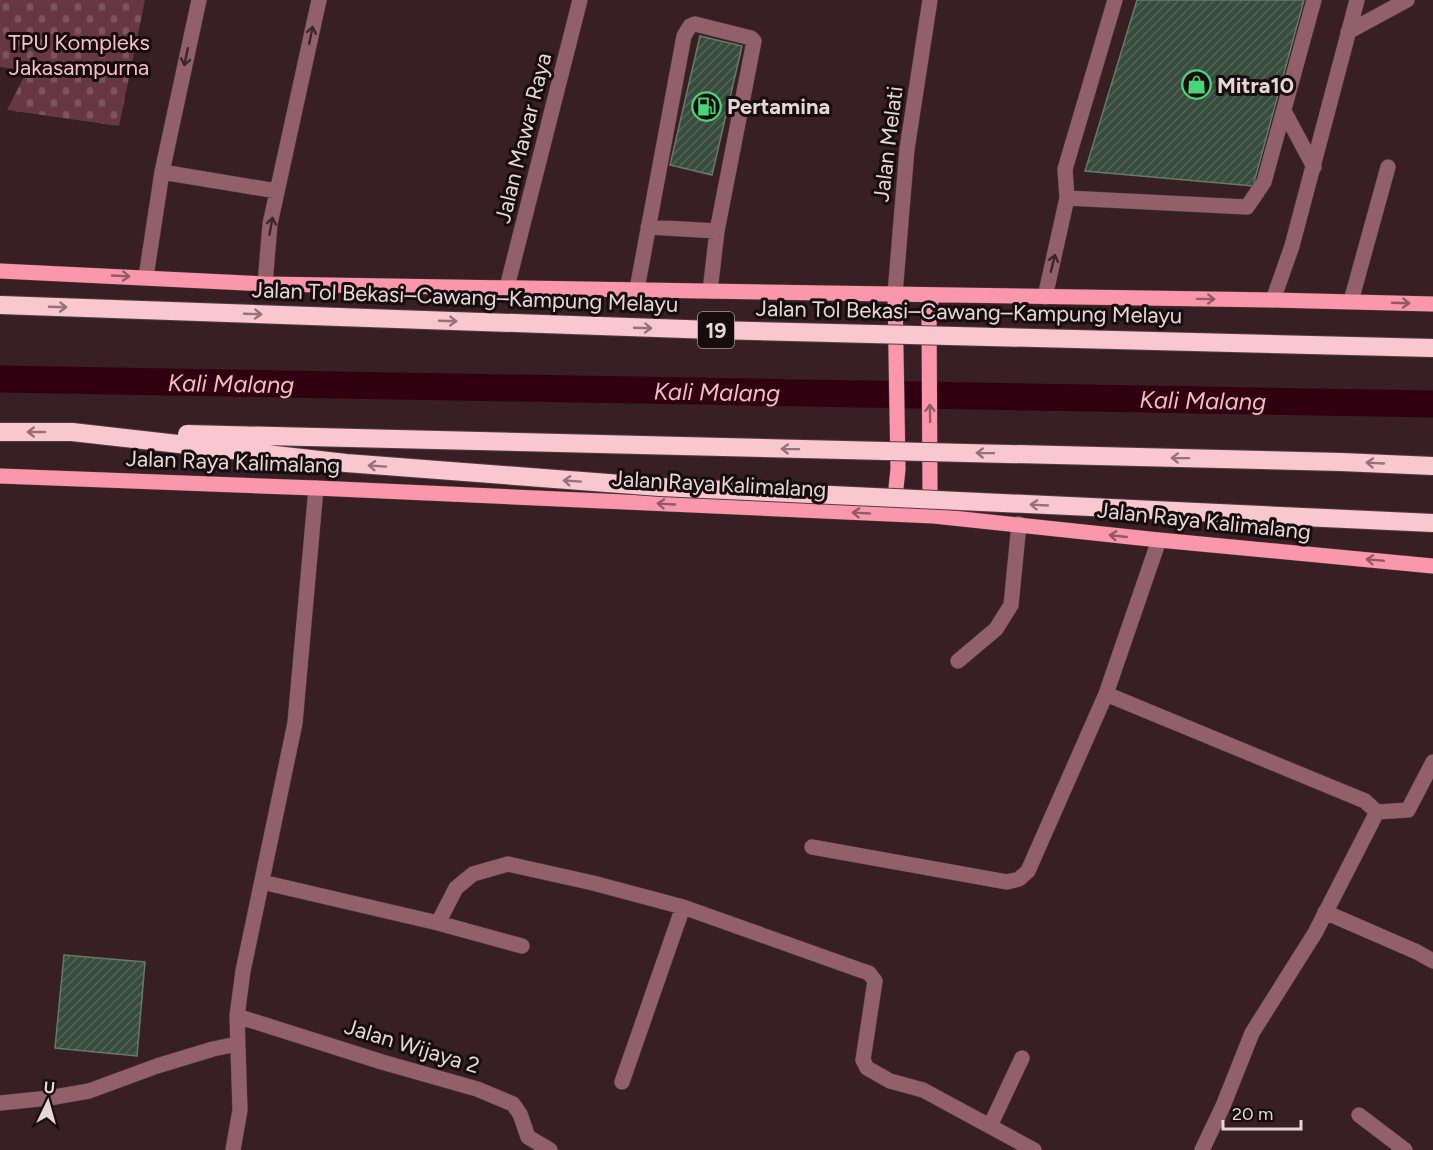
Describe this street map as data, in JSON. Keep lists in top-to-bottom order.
{
  "streets": {
    "highway": ["Jalan Tol Bekasi–Cawang–Kampung Melayu", "19"],
    "main road": ["Jalan Raya Kalimalang"],
    "street": ["Jalan Mawar Raya", "Jalan Melati", "Jalan Wijaya 2"]
  },
  "one_way": ["Jalan Raya Kalimalang"],
  "water": ["Kali Malang"],
  "parks": ["TPU Kompleks Jakasampurna"],
  "places": {
    "shop": ["Mitra10"],
    "fuel station": ["Pertamina"]
  },
  "scale_bar": "20 m",
  "north": "top"
}
